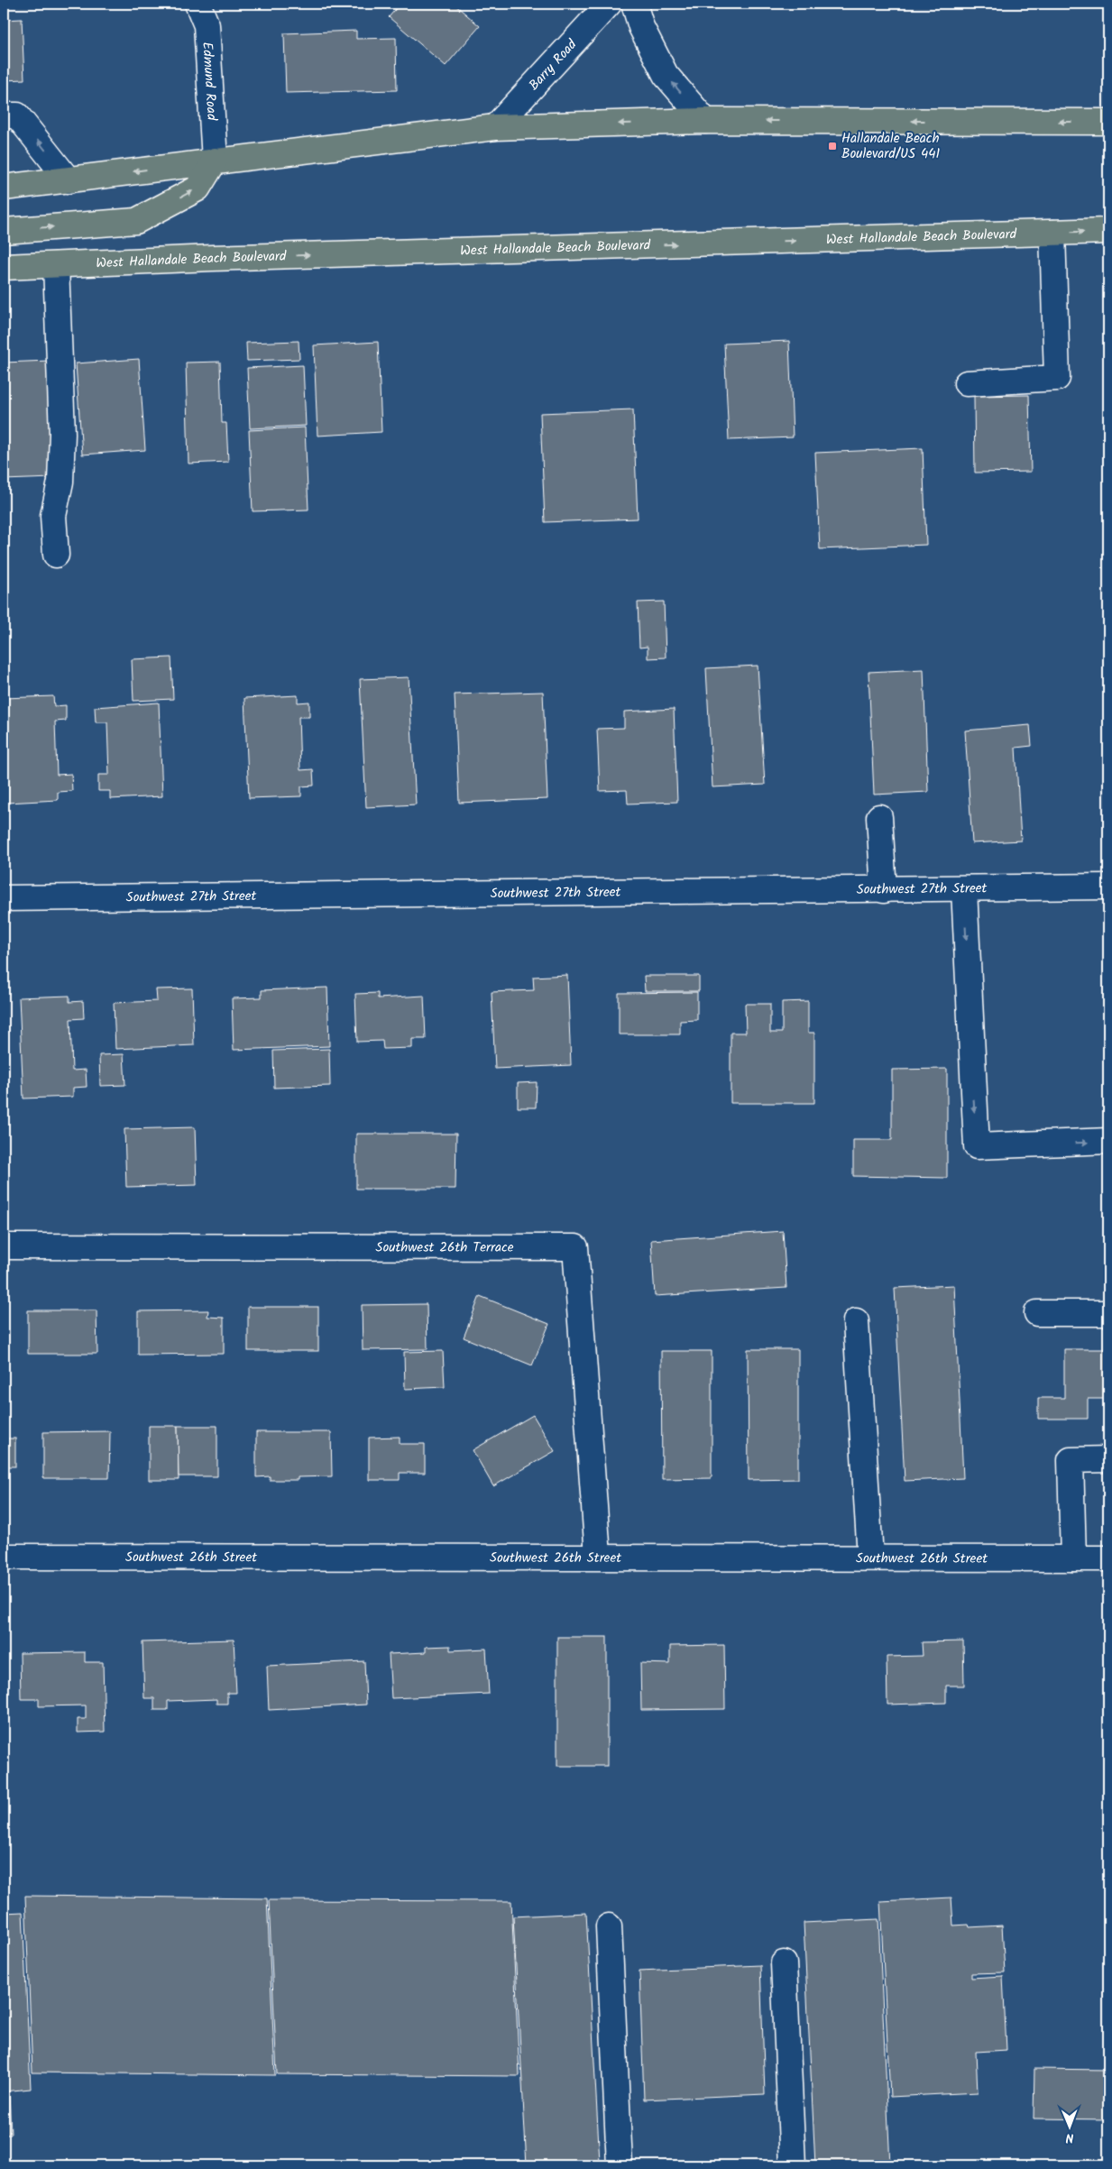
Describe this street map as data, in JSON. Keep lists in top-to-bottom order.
{
  "streets": {
    "main road": ["West Hallandale Beach Boulevard"],
    "street": [
      "Barry Road",
      "Edmund Road",
      "Southwest 27th Street",
      "Southwest 26th Terrace",
      "Southwest 26th Street"
    ]
  },
  "crossings": [
    ["Southwest 26th Terrace", "Southwest 26th Street"]
  ],
  "places": {
    "transit": ["Hallandale Beach Boulevard/US 441"]
  },
  "north": "bottom"
}
